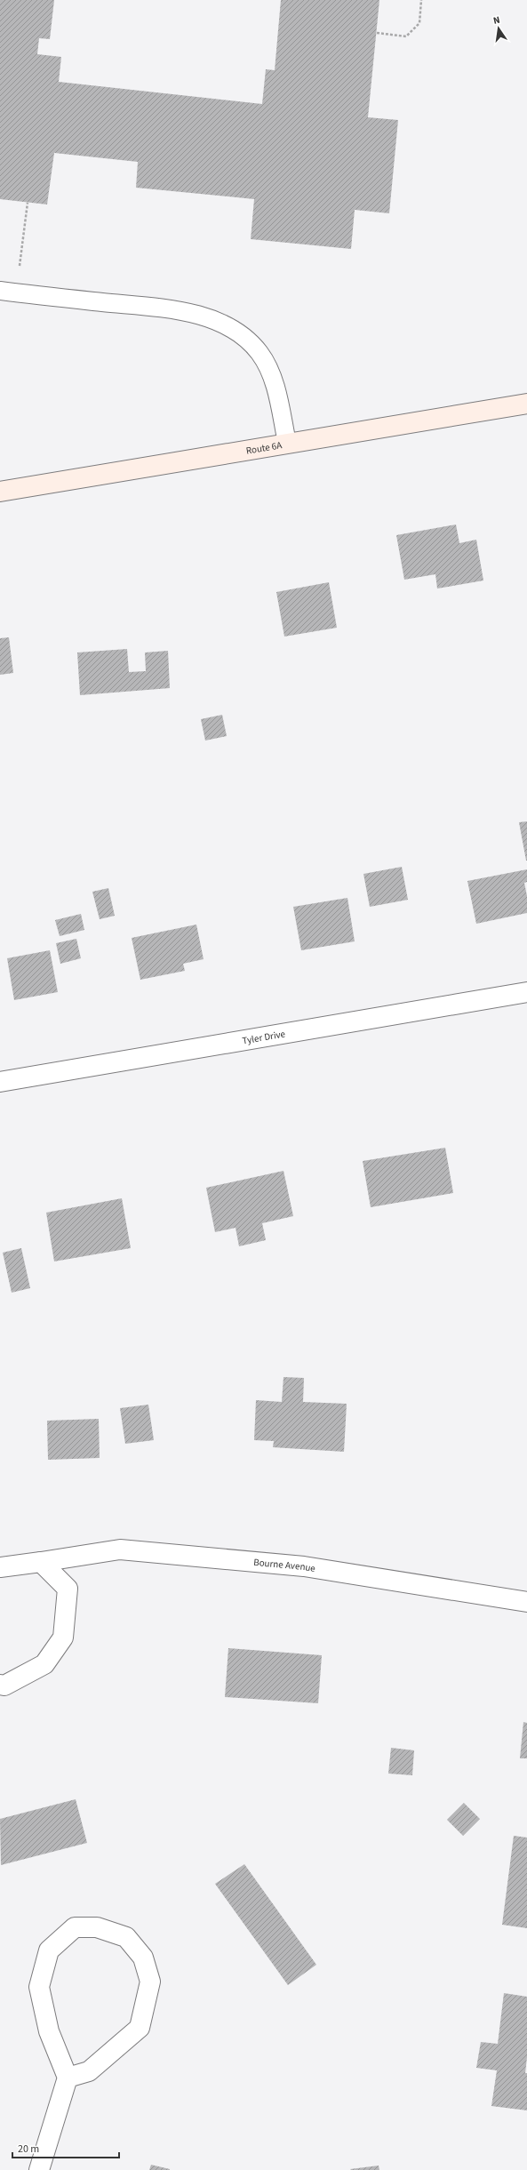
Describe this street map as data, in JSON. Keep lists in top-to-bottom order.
{
  "streets": {
    "main road": ["Route 6A"],
    "street": ["Tyler Drive", "Bourne Avenue"]
  },
  "scale_bar": "20 m",
  "north": "top"
}
